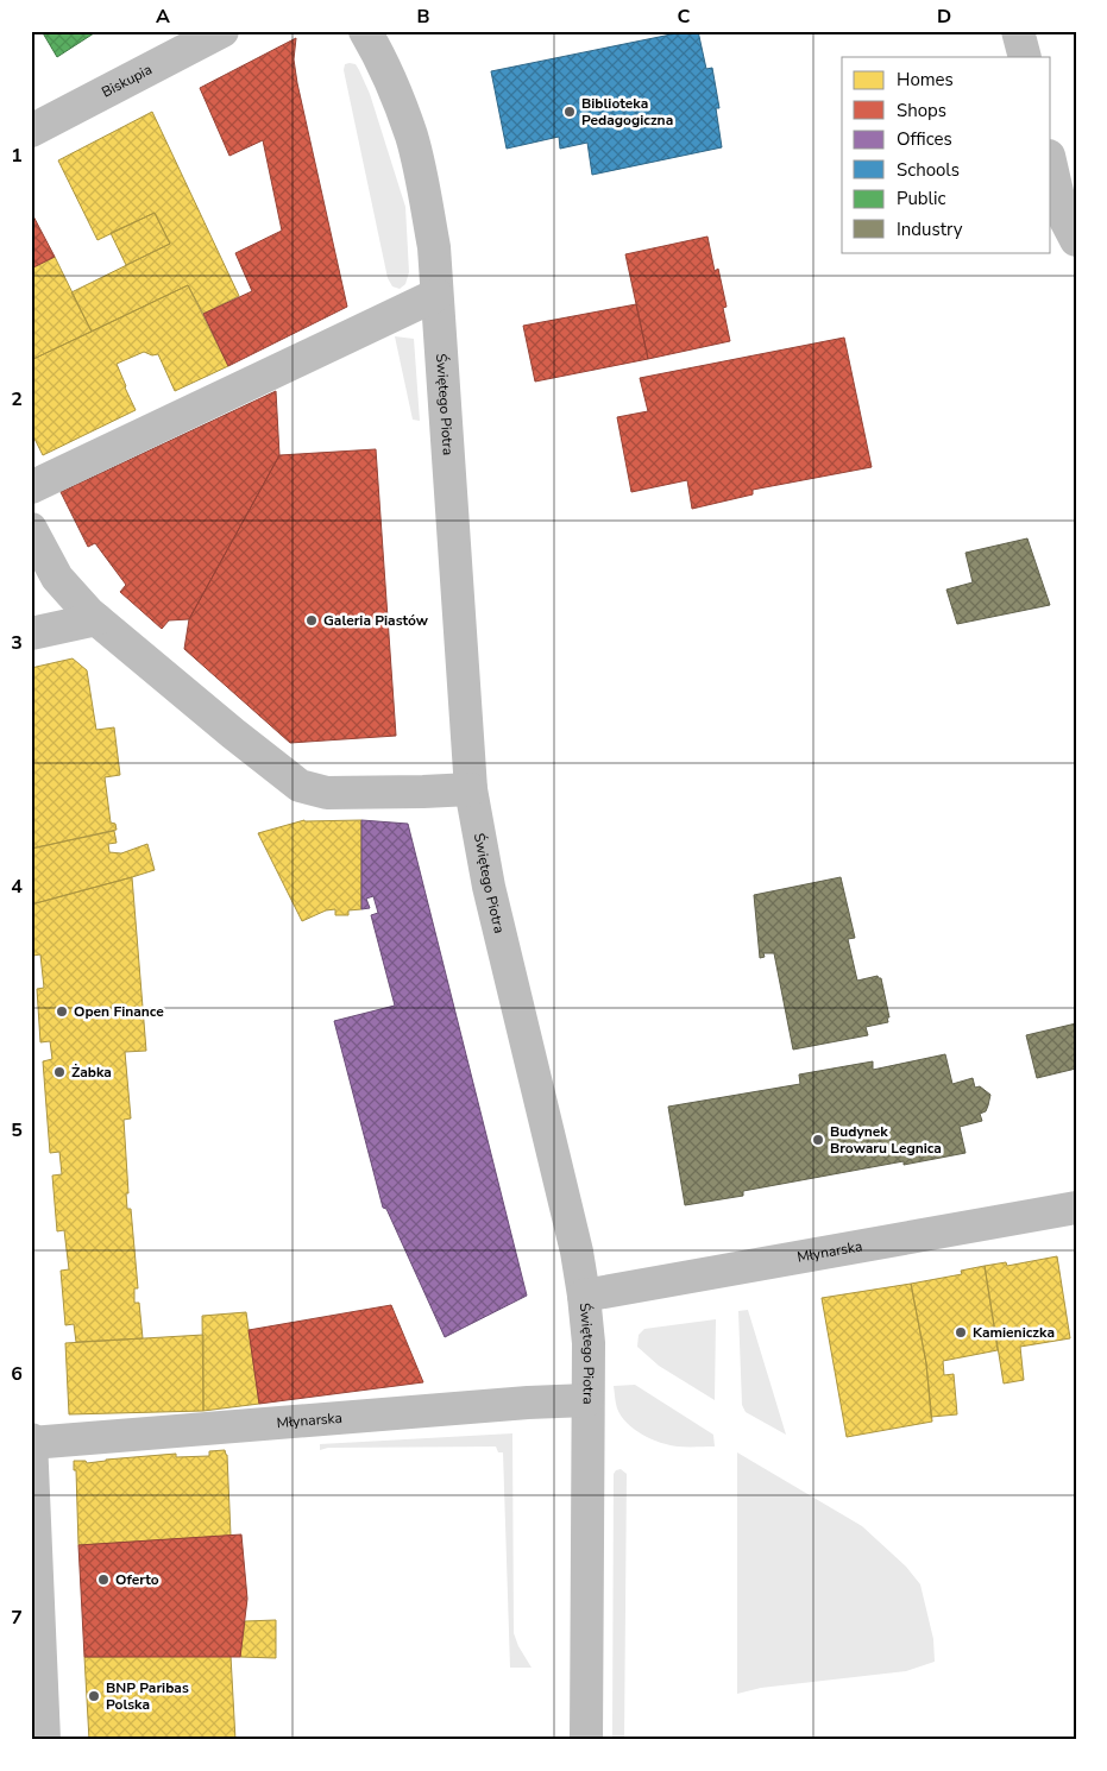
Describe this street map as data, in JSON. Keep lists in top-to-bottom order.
{
  "streets": {
    "street": ["Biskupia", "Świętego Piotra", "Młynarska"]
  },
  "crossings": [
    ["Świętego Piotra", "Młynarska"]
  ],
  "places": [
    "Biblioteka Pedagogiczna",
    "Galeria Piastów",
    "Open Finance",
    "Żabka",
    "Budynek Browaru Legnica",
    "Kamieniczka",
    "Oferto",
    "BNP Paribas Polska"
  ],
  "legend": [
    "Homes",
    "Shops",
    "Offices",
    "Schools",
    "Public",
    "Industry"
  ],
  "grid": {
    "columns": [
      "A",
      "B",
      "C",
      "D"
    ],
    "rows": [
      "1",
      "2",
      "3",
      "4",
      "5",
      "6",
      "7"
    ]
  }
}
